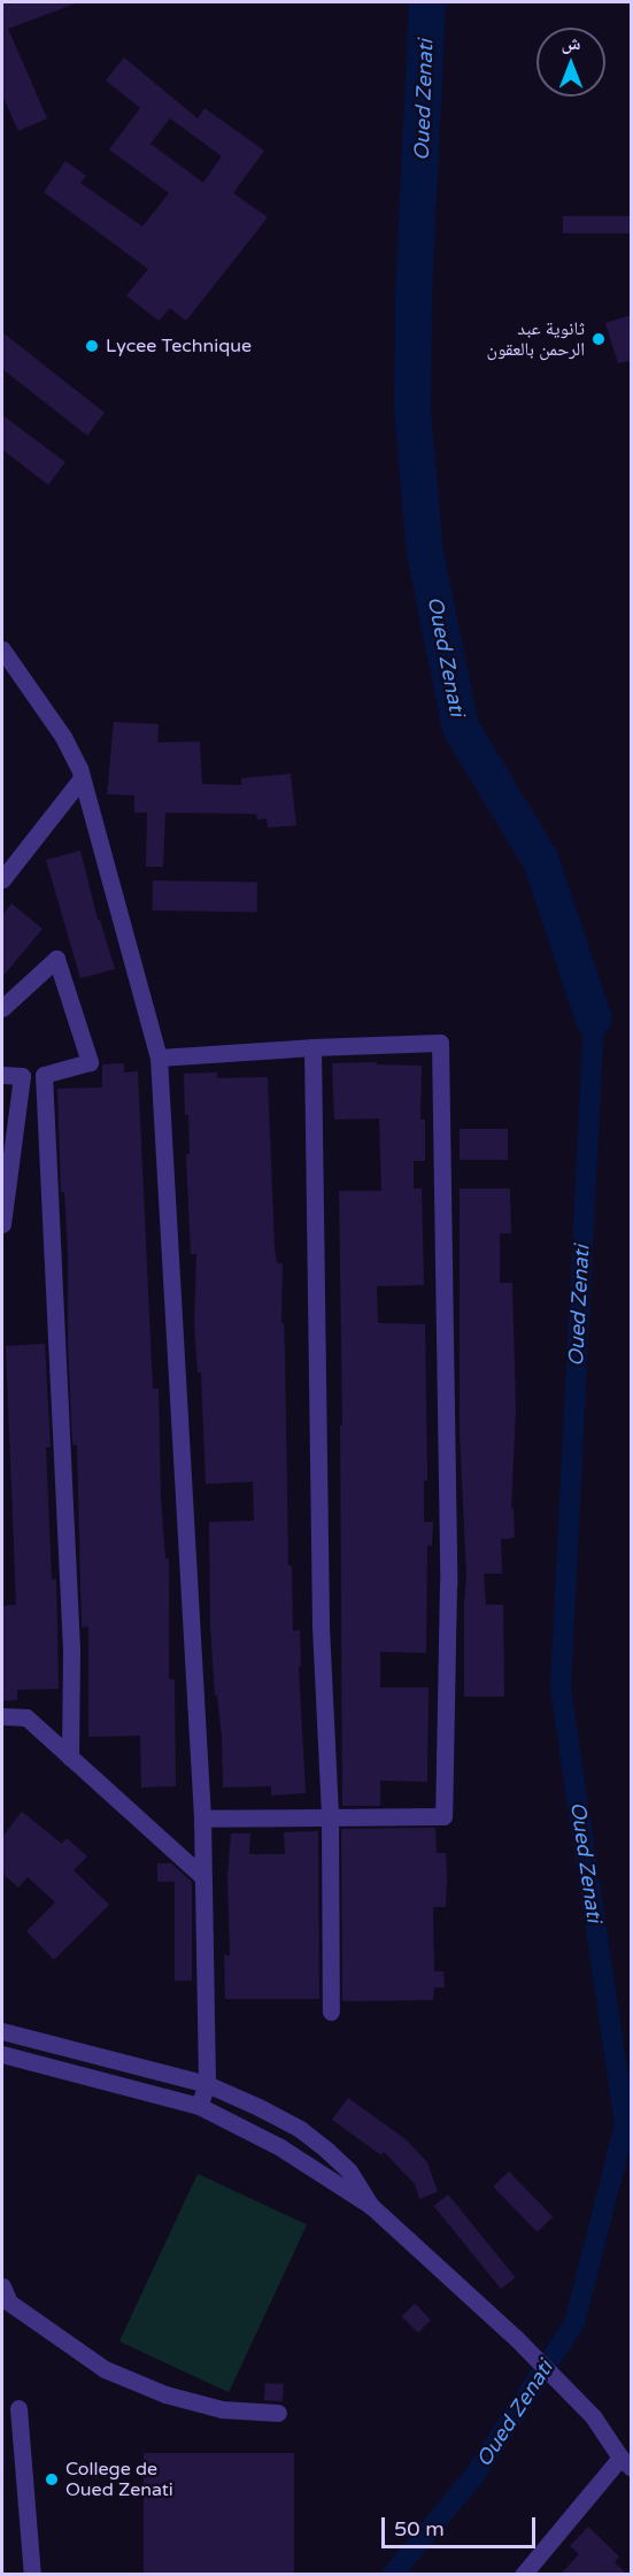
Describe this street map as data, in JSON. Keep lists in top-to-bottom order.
{
  "water": ["Oued Zenati"],
  "places": ["ثانوية عبد الرحمن بالعقون", "Lycee Technique", "College de Oued Zenati"],
  "scale_bar": "50 m",
  "north": "top"
}
